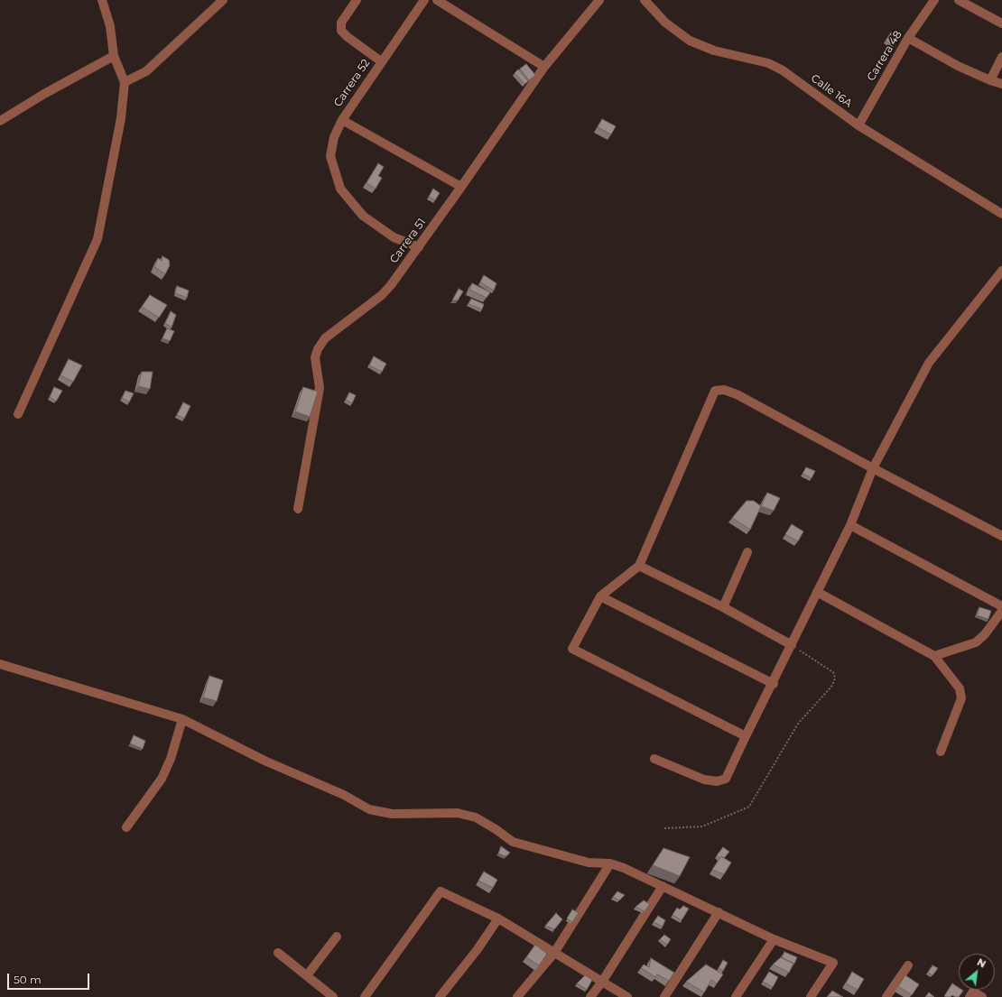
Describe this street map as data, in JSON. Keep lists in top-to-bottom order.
{
  "streets": {
    "street": [
      "Carrera 48",
      "Carrera 52",
      "Calle 16A",
      "Carrera 51"
    ]
  },
  "crossings": [
    ["Carrera 48", "Calle 16A"],
    ["Carrera 52", "Carrera 51"]
  ],
  "scale_bar": "50 m",
  "north": "top right"
}
